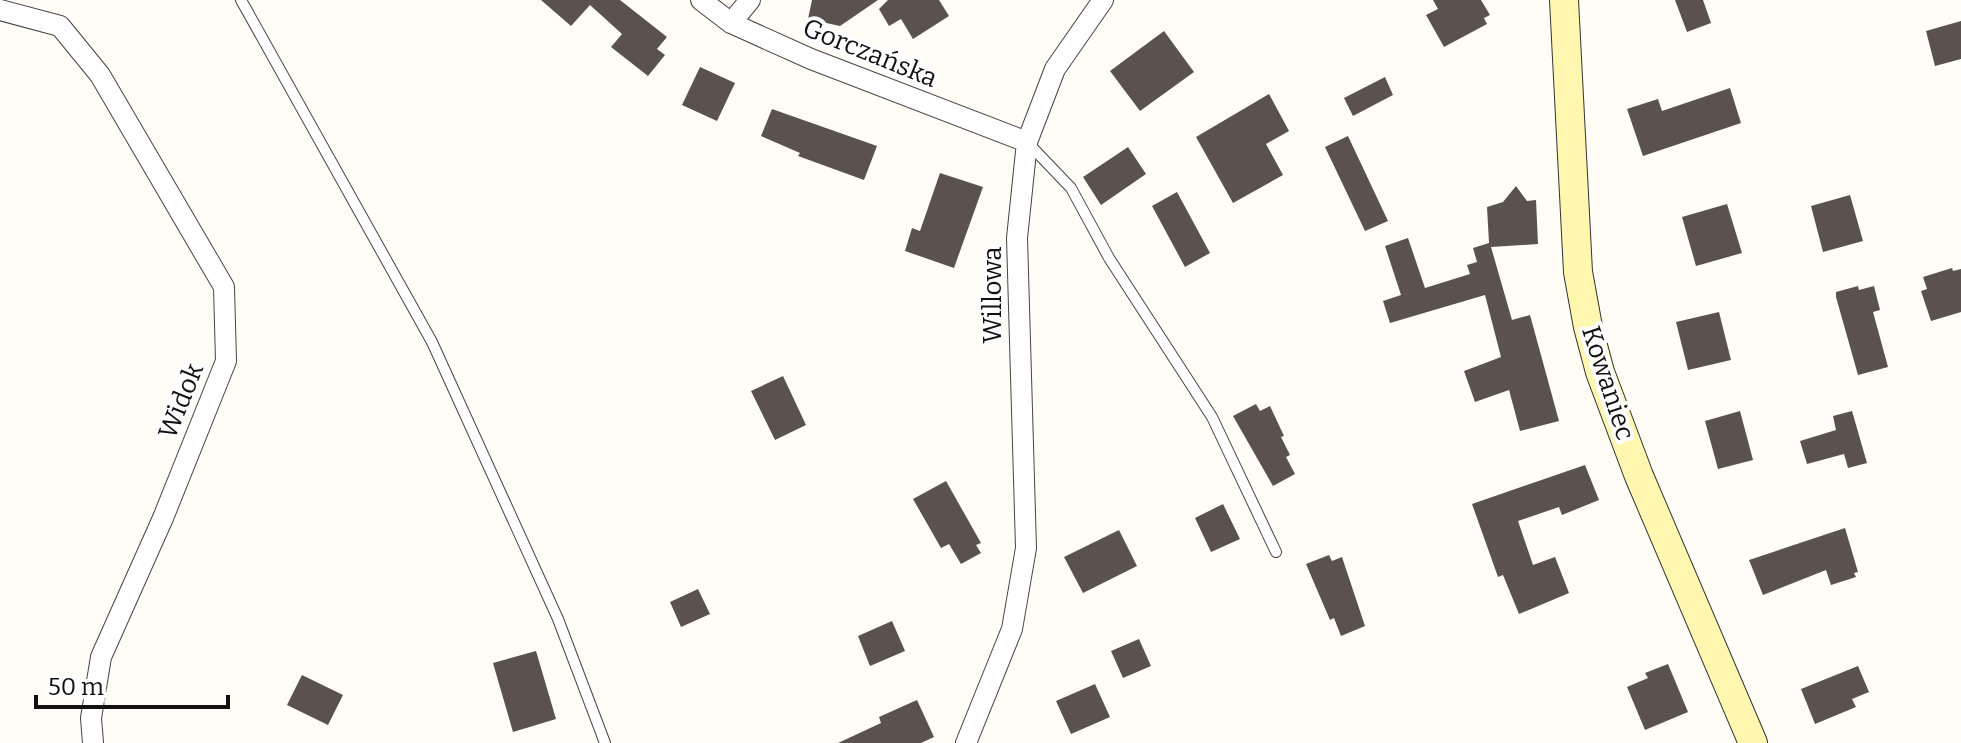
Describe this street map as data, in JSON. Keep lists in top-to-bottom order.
{
  "streets": {
    "street": [
      "Gorczańska",
      "Willowa",
      "Kowaniec",
      "Widok"
    ]
  },
  "crossings": [
    ["Gorczańska", "Willowa"]
  ],
  "scale_bar": "50 m"
}
